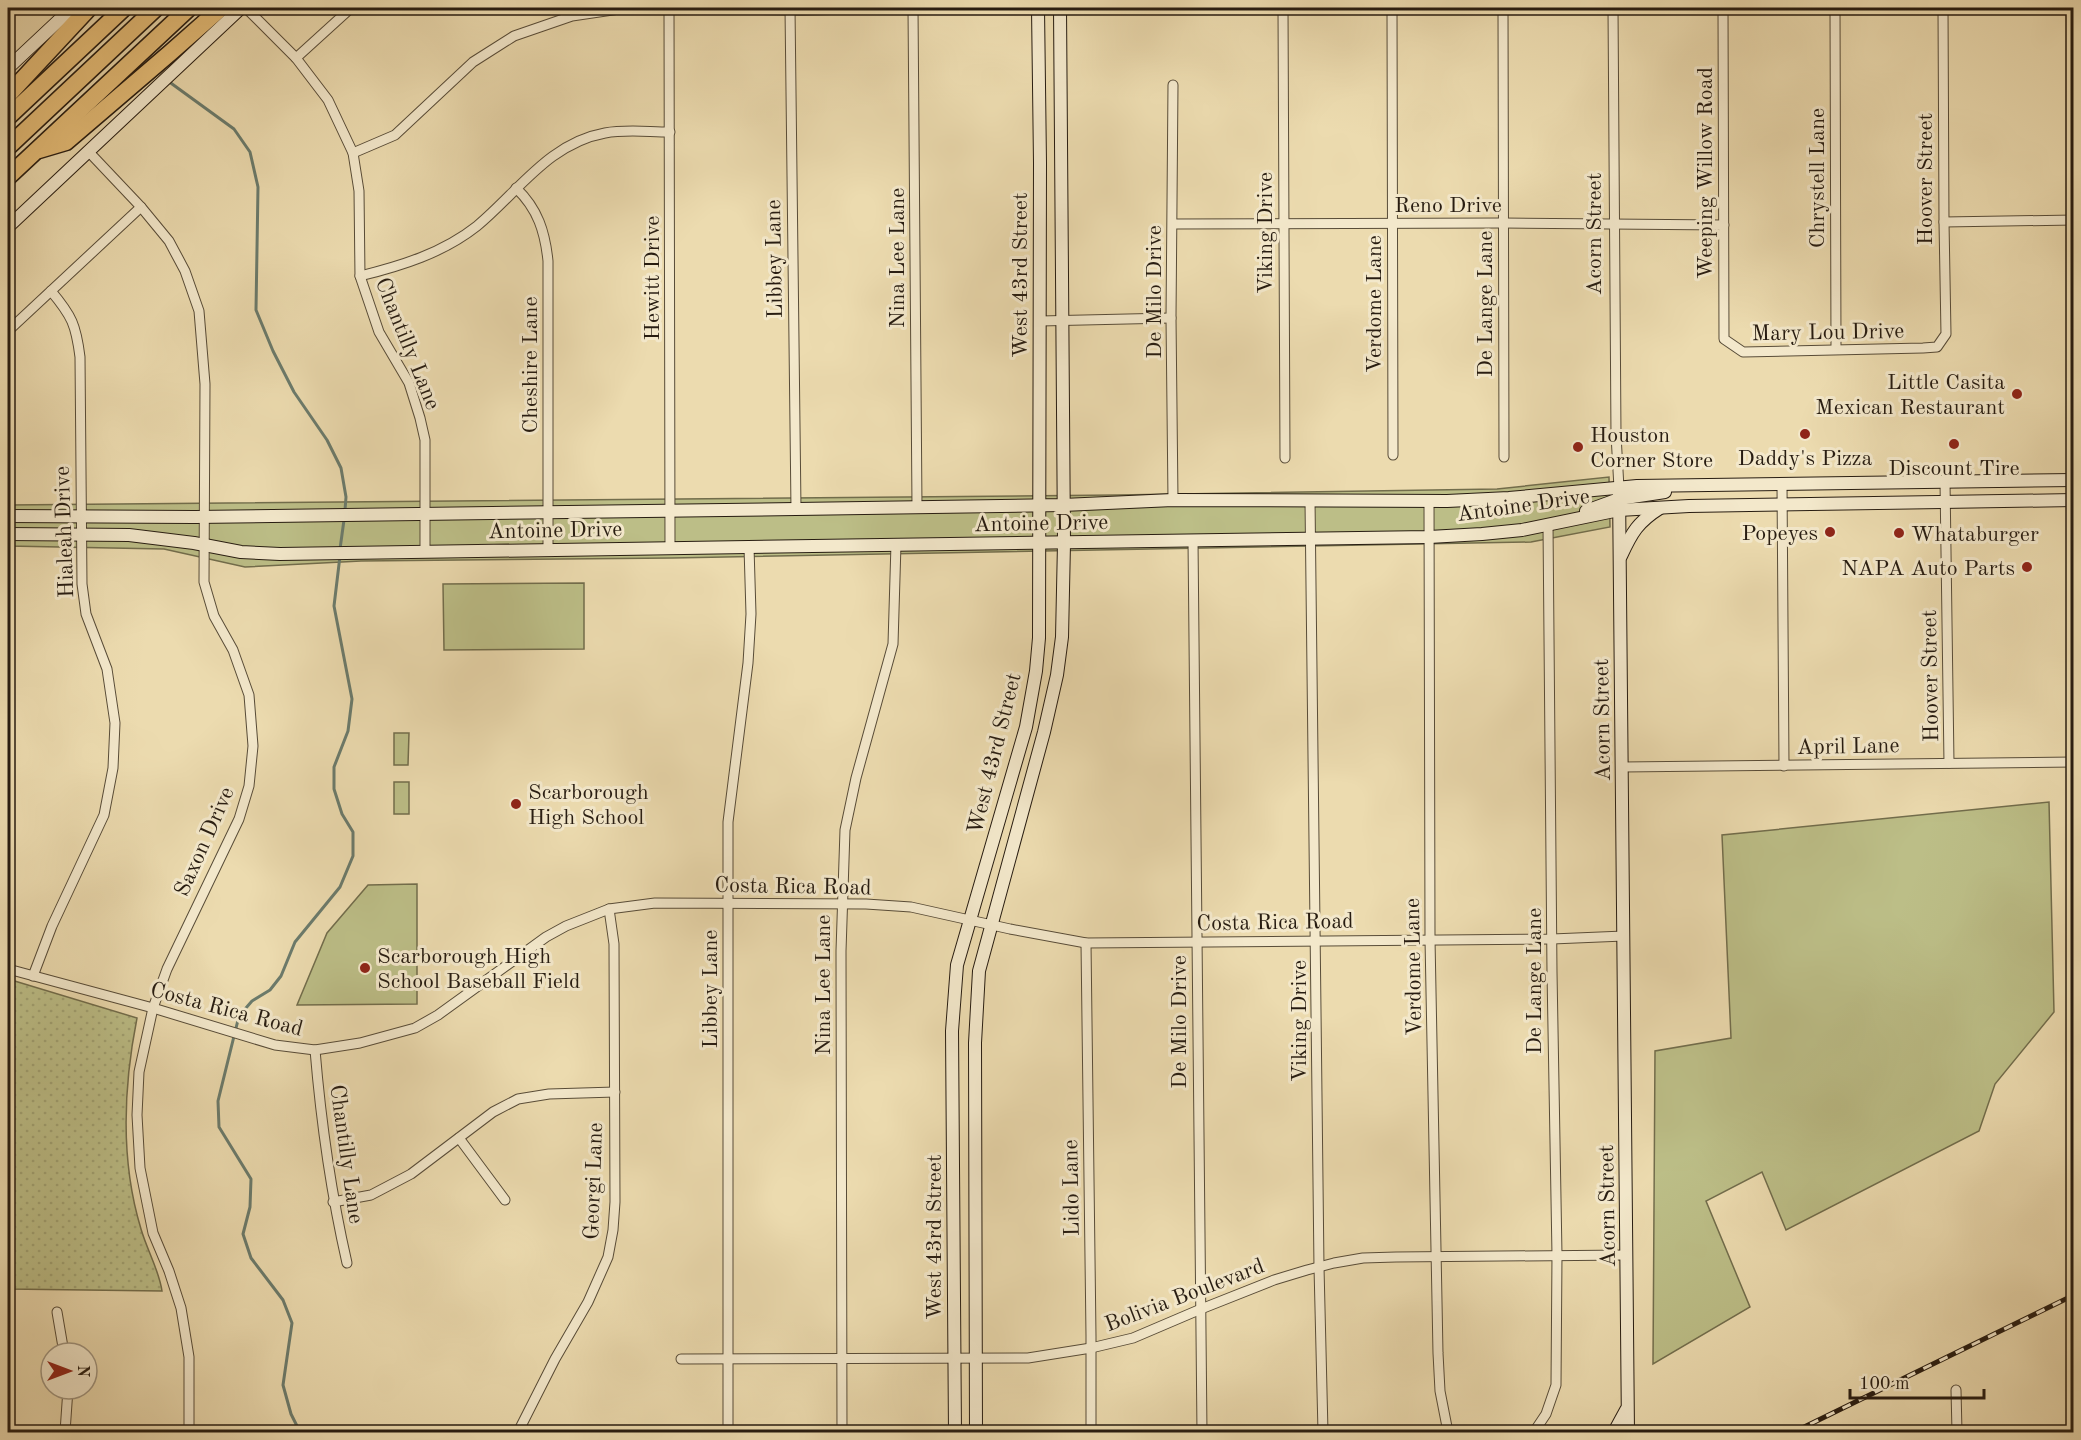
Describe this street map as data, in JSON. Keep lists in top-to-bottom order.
{
  "streets": {
    "main road": ["Acorn Street", "West 43rd Street", "Antoine Drive"],
    "street": [
      "Weeping Willow Road",
      "Chrystell Lane",
      "Hoover Street",
      "Reno Drive",
      "Viking Drive",
      "Nina Lee Lane",
      "Libbey Lane",
      "Hewitt Drive",
      "De Milo Drive",
      "Verdome Lane",
      "De Lange Lane",
      "Mary Lou Drive",
      "Chantilly Lane",
      "Cheshire Lane",
      "Hialeah Drive",
      "April Lane",
      "Saxon Drive",
      "Costa Rica Road",
      "Georgi Lane",
      "Lido Lane",
      "Bolivia Boulevard"
    ]
  },
  "crossings": [
    ["Weeping Willow Road", "Reno Drive"],
    ["Weeping Willow Road", "Mary Lou Drive"],
    ["Chrystell Lane", "Mary Lou Drive"],
    ["Hoover Street", "Mary Lou Drive"],
    ["Hoover Street", "Antoine Drive"],
    ["Hoover Street", "April Lane"],
    ["Reno Drive", "Viking Drive"],
    ["Reno Drive", "Acorn Street"],
    ["Reno Drive", "De Milo Drive"],
    ["Reno Drive", "Verdome Lane"],
    ["Reno Drive", "De Lange Lane"],
    ["Viking Drive", "Antoine Drive"],
    ["Viking Drive", "Costa Rica Road"],
    ["Viking Drive", "Bolivia Boulevard"],
    ["Acorn Street", "Antoine Drive"],
    ["Acorn Street", "April Lane"],
    ["Acorn Street", "Costa Rica Road"],
    ["Acorn Street", "Bolivia Boulevard"],
    ["Nina Lee Lane", "Antoine Drive"],
    ["Nina Lee Lane", "Costa Rica Road"],
    ["Nina Lee Lane", "Bolivia Boulevard"],
    ["Libbey Lane", "Antoine Drive"],
    ["Libbey Lane", "Costa Rica Road"],
    ["Libbey Lane", "Bolivia Boulevard"],
    ["West 43rd Street", "Antoine Drive"],
    ["West 43rd Street", "Costa Rica Road"],
    ["West 43rd Street", "Bolivia Boulevard"],
    ["Hewitt Drive", "Antoine Drive"],
    ["De Milo Drive", "Antoine Drive"],
    ["De Milo Drive", "Costa Rica Road"],
    ["De Milo Drive", "Bolivia Boulevard"],
    ["Verdome Lane", "Antoine Drive"],
    ["Verdome Lane", "Costa Rica Road"],
    ["Verdome Lane", "Bolivia Boulevard"],
    ["De Lange Lane", "Antoine Drive"],
    ["De Lange Lane", "Costa Rica Road"],
    ["De Lange Lane", "Bolivia Boulevard"],
    ["Chantilly Lane", "Antoine Drive"],
    ["Chantilly Lane", "Costa Rica Road"],
    ["Cheshire Lane", "Antoine Drive"],
    ["Antoine Drive", "Hialeah Drive"],
    ["Antoine Drive", "Saxon Drive"],
    ["Hialeah Drive", "Costa Rica Road"],
    ["Saxon Drive", "Costa Rica Road"],
    ["Costa Rica Road", "Georgi Lane"],
    ["Costa Rica Road", "Lido Lane"],
    ["Lido Lane", "Bolivia Boulevard"]
  ],
  "places": [
    "Little Casita Mexican Restaurant",
    "Daddy's Pizza",
    "Discount Tire",
    "Houston Corner Store",
    "Popeyes",
    "Whataburger",
    "NAPA Auto Parts",
    "Scarborough High School",
    "Scarborough High School Baseball Field"
  ],
  "scale_bar": "100 m",
  "north": "right"
}
